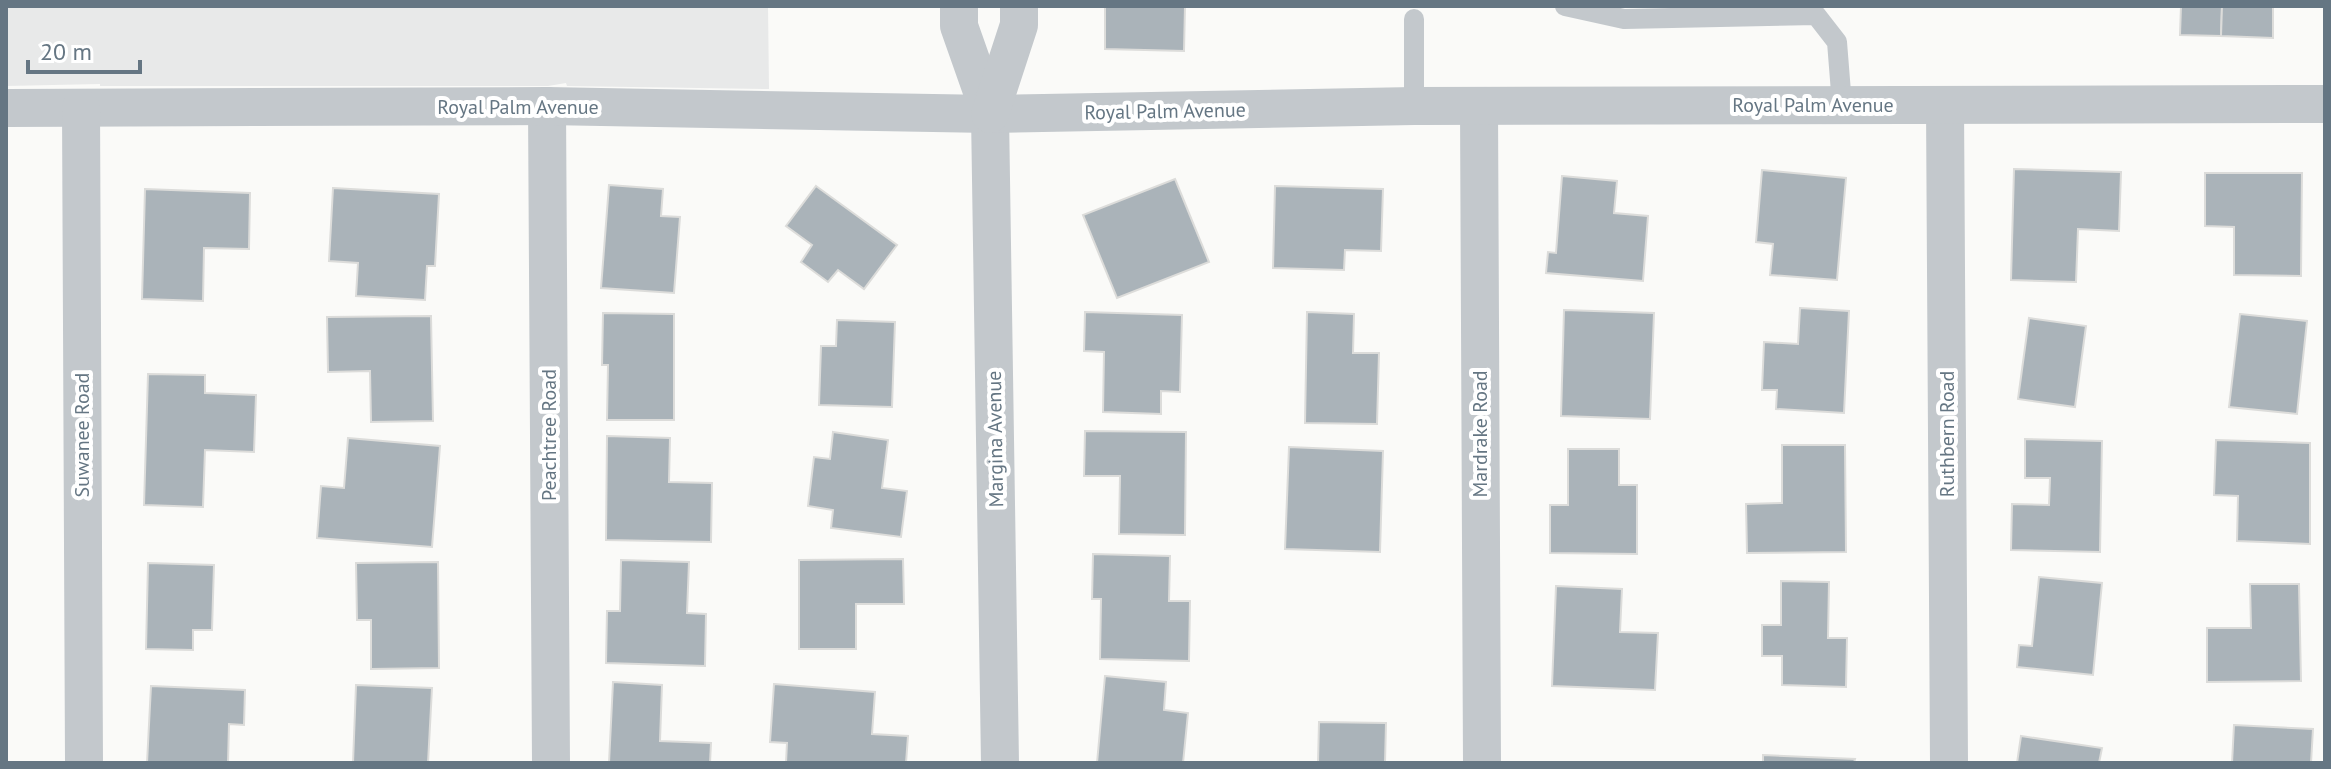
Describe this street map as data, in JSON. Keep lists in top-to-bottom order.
{
  "streets": {
    "street": [
      "Royal Palm Avenue",
      "Mardrake Road",
      "Ruthbern Road",
      "Suwanee Road",
      "Peachtree Road",
      "Margina Avenue"
    ]
  },
  "crossings": [
    ["Royal Palm Avenue", "Mardrake Road"],
    ["Royal Palm Avenue", "Ruthbern Road"],
    ["Royal Palm Avenue", "Suwanee Road"],
    ["Royal Palm Avenue", "Peachtree Road"],
    ["Royal Palm Avenue", "Margina Avenue"]
  ],
  "scale_bar": "20 m"
}
